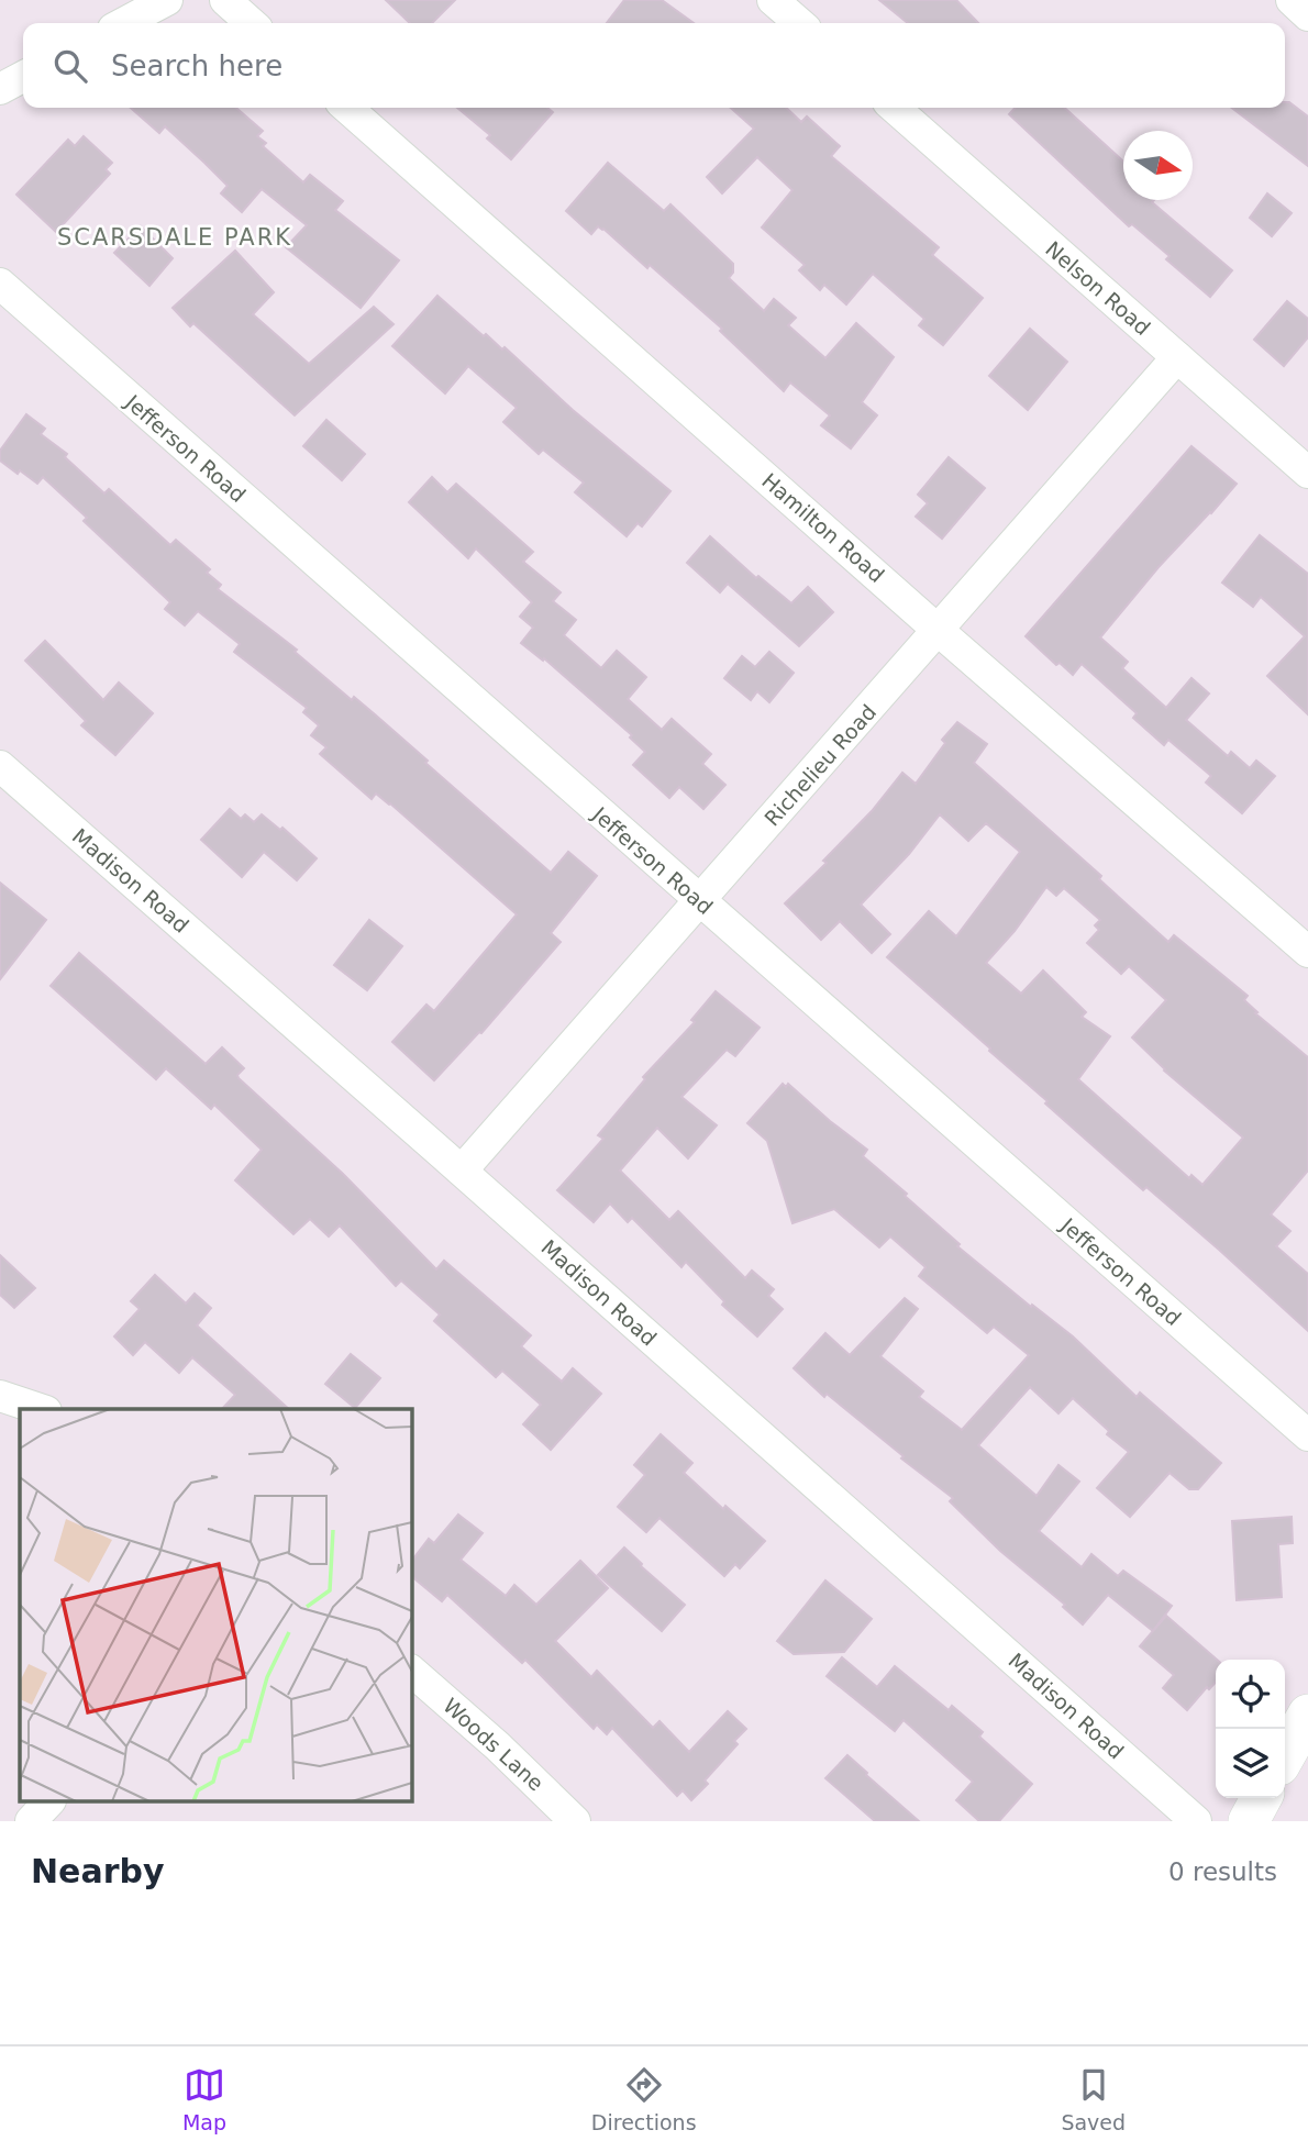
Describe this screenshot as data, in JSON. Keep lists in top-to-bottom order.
{
  "streets": {
    "street": [
      "Nelson Road",
      "Jefferson Road",
      "Hamilton Road",
      "Richelieu Road",
      "Madison Road",
      "Woods Lane"
    ]
  },
  "crossings": [
    ["Nelson Road", "Richelieu Road"],
    ["Jefferson Road", "Richelieu Road"],
    ["Hamilton Road", "Richelieu Road"],
    ["Richelieu Road", "Madison Road"]
  ],
  "districts": ["SCARSDALE PARK"],
  "north": "right",
  "page": {
    "search": "Search here",
    "heading": ["Nearby", "0 results"],
    "nav": ["Map", "Directions", "Saved"]
  }
}
